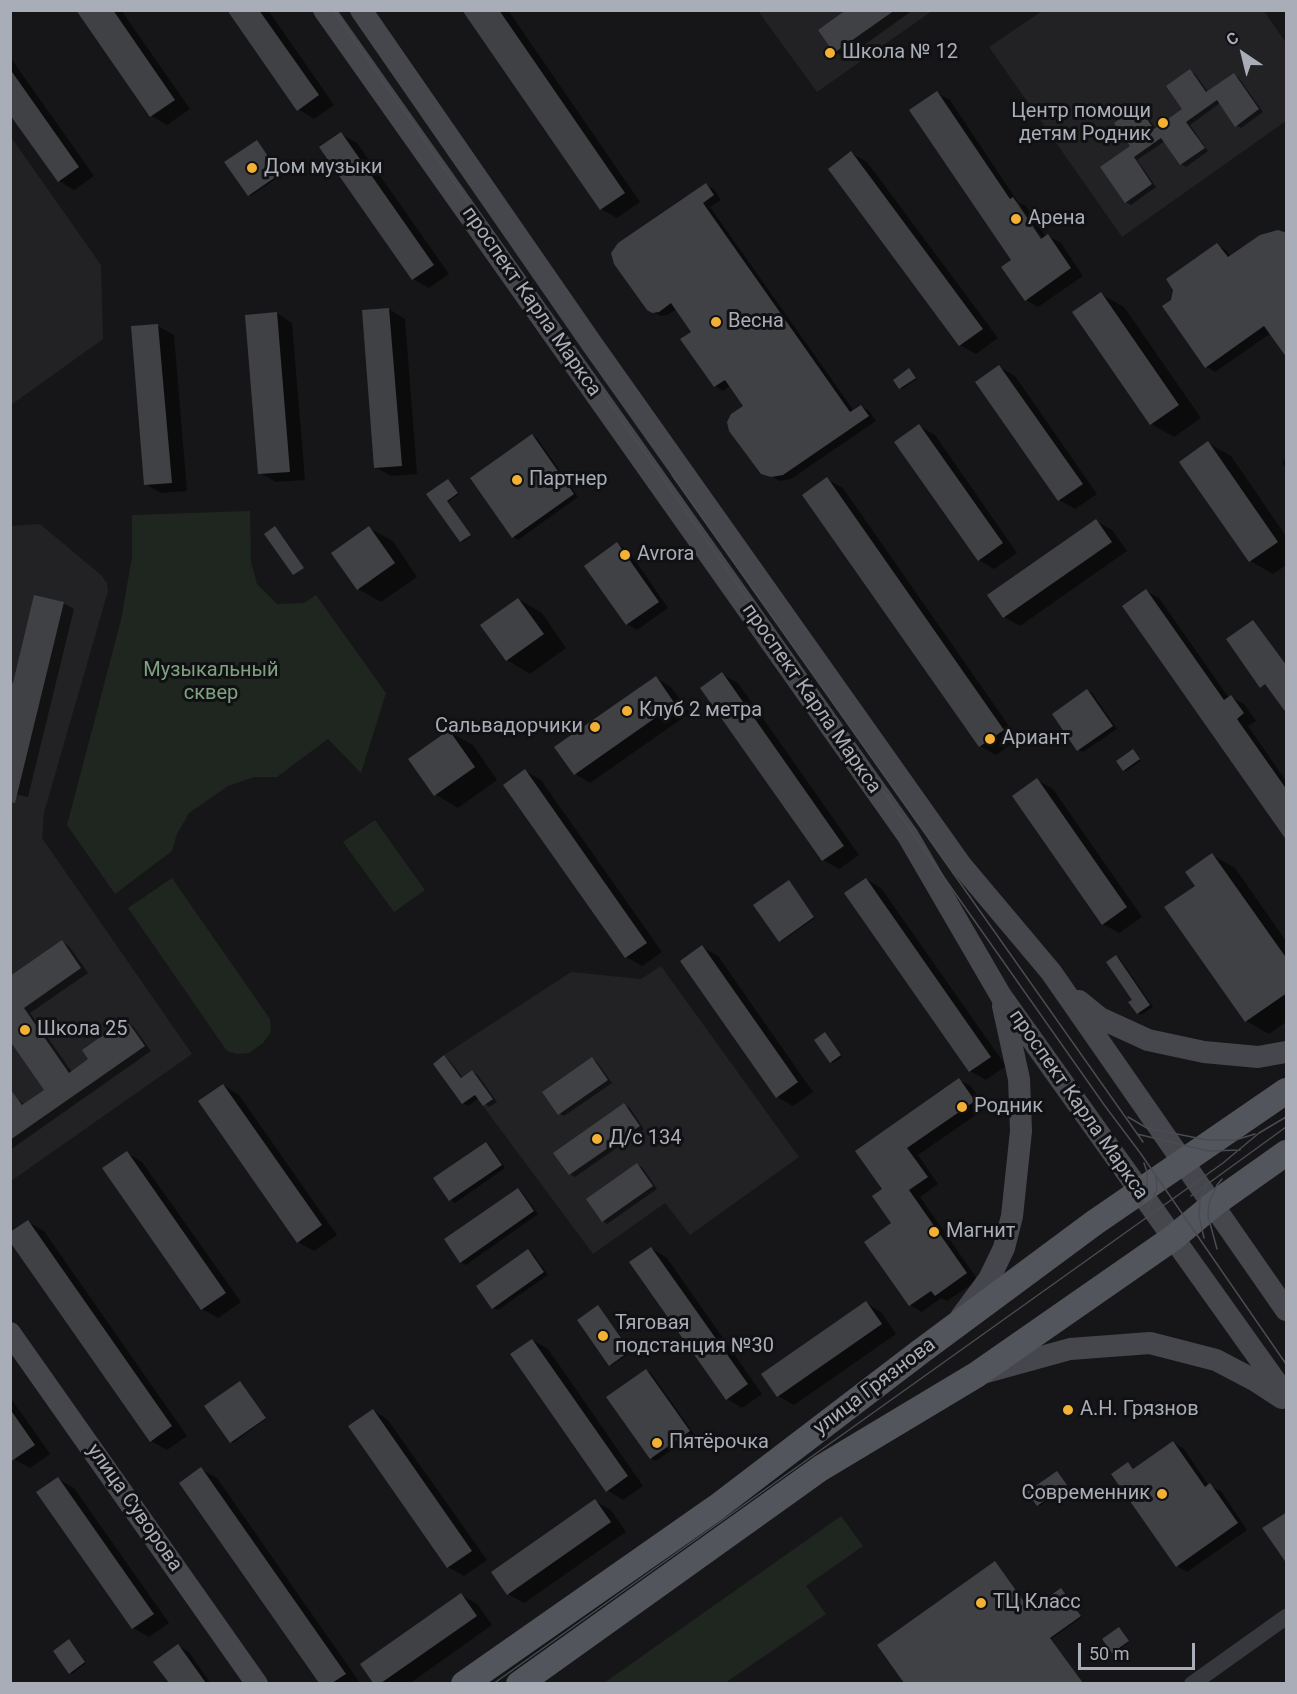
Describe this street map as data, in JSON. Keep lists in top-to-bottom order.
{
  "streets": {
    "main road": ["проспект Карла Маркса", "улица Грязнова", "улица Суворова"]
  },
  "crossings": [
    ["проспект Карла Маркса", "улица Грязнова"]
  ],
  "parks": ["Музыкальный сквер"],
  "places": [
    "Школа № 12",
    "Центр помощи детям Родник",
    "Дом музыки",
    "Арена",
    "Весна",
    "Партнер",
    "Avrora",
    "Клуб 2 метра",
    "Сальвадорчики",
    "Ариант",
    "Школа 25",
    "Родник",
    "Д/с 134",
    "Магнит",
    "Тяговая подстанция №30",
    "А.Н. Грязнов",
    "Пятёрочка",
    "Современник",
    "ТЦ Класс"
  ],
  "scale_bar": "50 m",
  "north": "top left"
}
